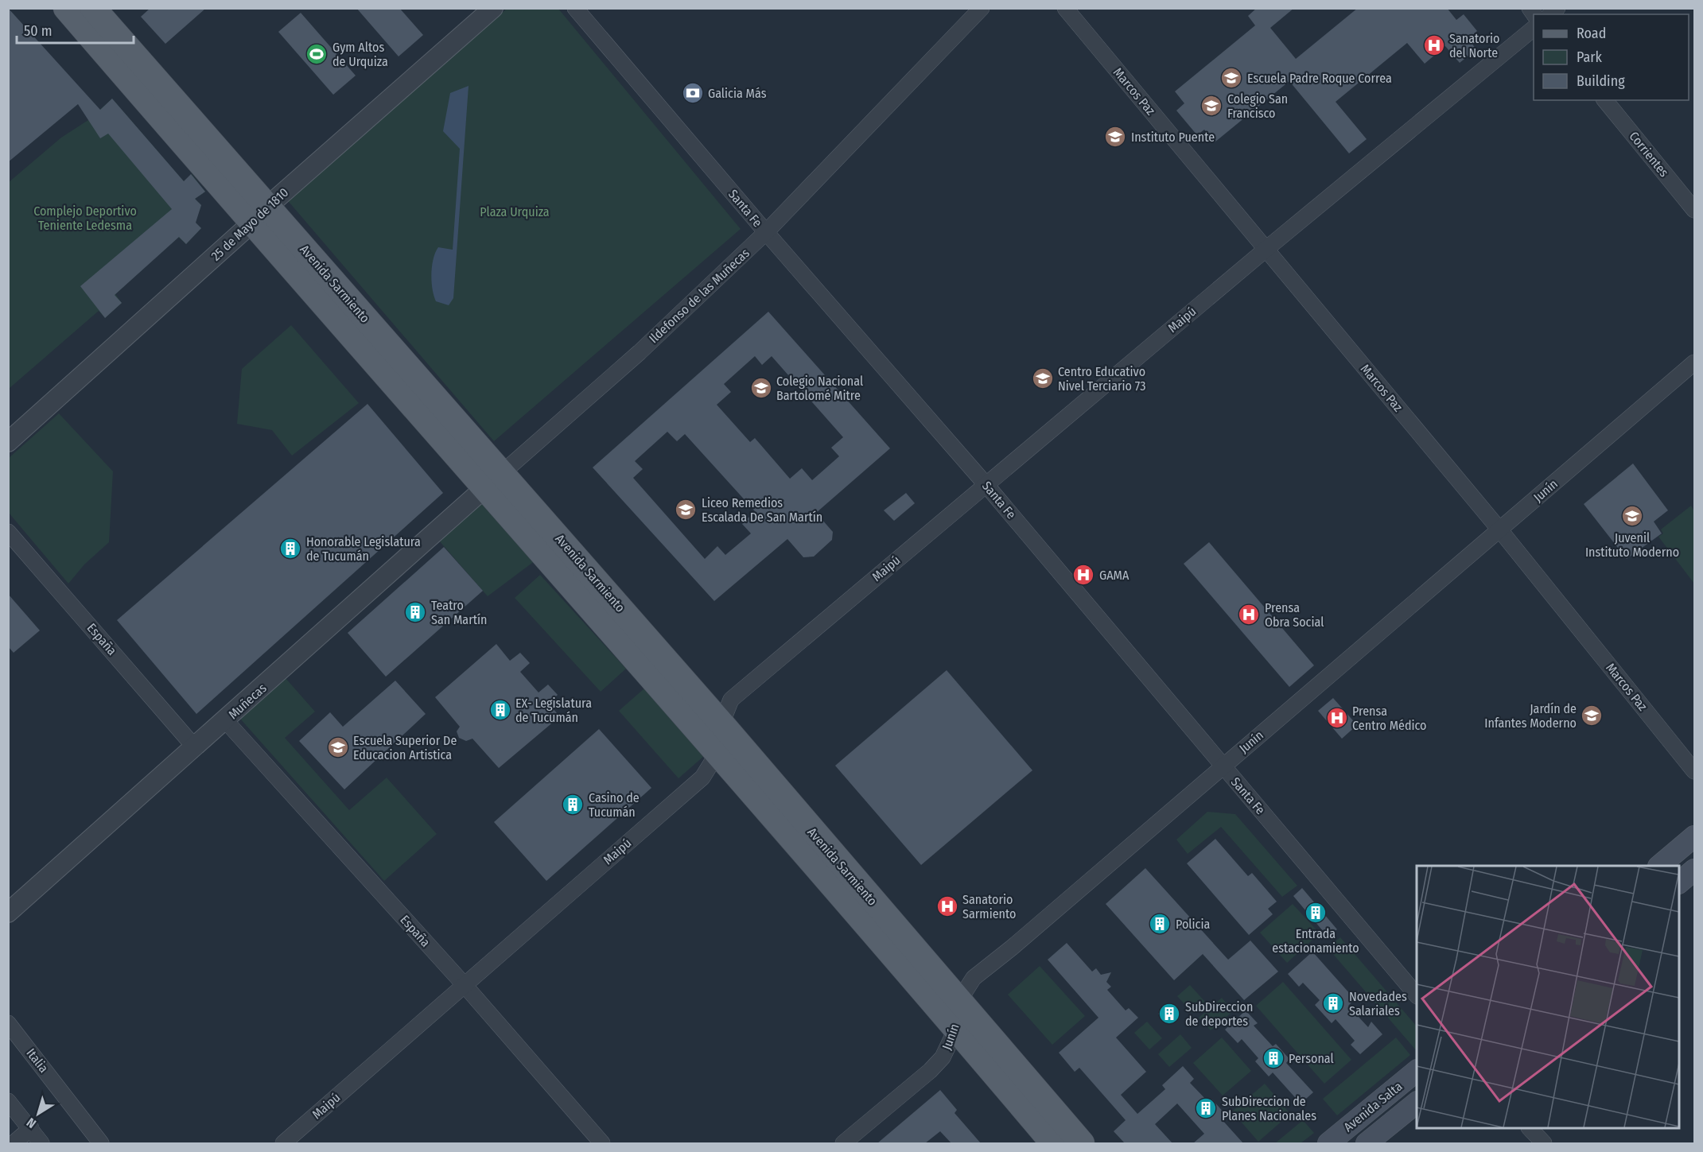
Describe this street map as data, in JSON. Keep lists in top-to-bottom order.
{
  "streets": {
    "main road": ["Avenida Sarmiento", "Avenida Salta"],
    "street": [
      "Marcos Paz",
      "Corrientes",
      "Santa Fe",
      "25 de Mayo de 1810",
      "Ildefonso de las Muñecas",
      "Maipú",
      "Junín",
      "España",
      "Muñecas",
      "Italia"
    ]
  },
  "crossings": [
    ["Marcos Paz", "Maipú"],
    ["Marcos Paz", "Junín"],
    ["Santa Fe", "Ildefonso de las Muñecas"],
    ["Santa Fe", "Maipú"],
    ["Santa Fe", "Junín"],
    ["25 de Mayo de 1810", "Avenida Sarmiento"],
    ["Avenida Sarmiento", "Ildefonso de las Muñecas"],
    ["Avenida Sarmiento", "Maipú"],
    ["Avenida Sarmiento", "Junín"],
    ["Avenida Sarmiento", "Muñecas"],
    ["Ildefonso de las Muñecas", "Muñecas"],
    ["Maipú", "España"],
    ["España", "Muñecas"]
  ],
  "parks": ["Complejo Deportivo Teniente Ledesma", "Plaza Urquiza"],
  "places": {
    "hospital": [
      "Sanatorio del Norte",
      "GAMA",
      "Prensa Obra Social",
      "Prensa Centro Médico",
      "Sanatorio Sarmiento"
    ],
    "sports": ["Gym Altos de Urquiza"],
    "school or university": [
      "Escuela Padre Roque Correa",
      "Colegio San Francisco",
      "Instituto Puente",
      "Centro Educativo Nivel Terciario 73",
      "Colegio Nacional Bartolomé Mitre",
      "Liceo Remedios Escalada De San Martín",
      "Juvenil Instituto Moderno",
      "Jardín de Infantes Moderno",
      "Escuela Superior De Educacion Artistica"
    ],
    "bank": ["Galicia Más"],
    "building": [
      "Honorable Legislatura de Tucumán",
      "Teatro San Martín",
      "EX- Legislatura de Tucumán",
      "Casino de Tucumán",
      "Entrada estacionamiento",
      "Policia",
      "Novedades Salariales",
      "SubDireccion de deportes",
      "Personal",
      "SubDireccion de Planes Nacionales"
    ]
  },
  "legend": ["Road", "Park", "Building"],
  "scale_bar": "50 m",
  "north": "bottom left"
}
